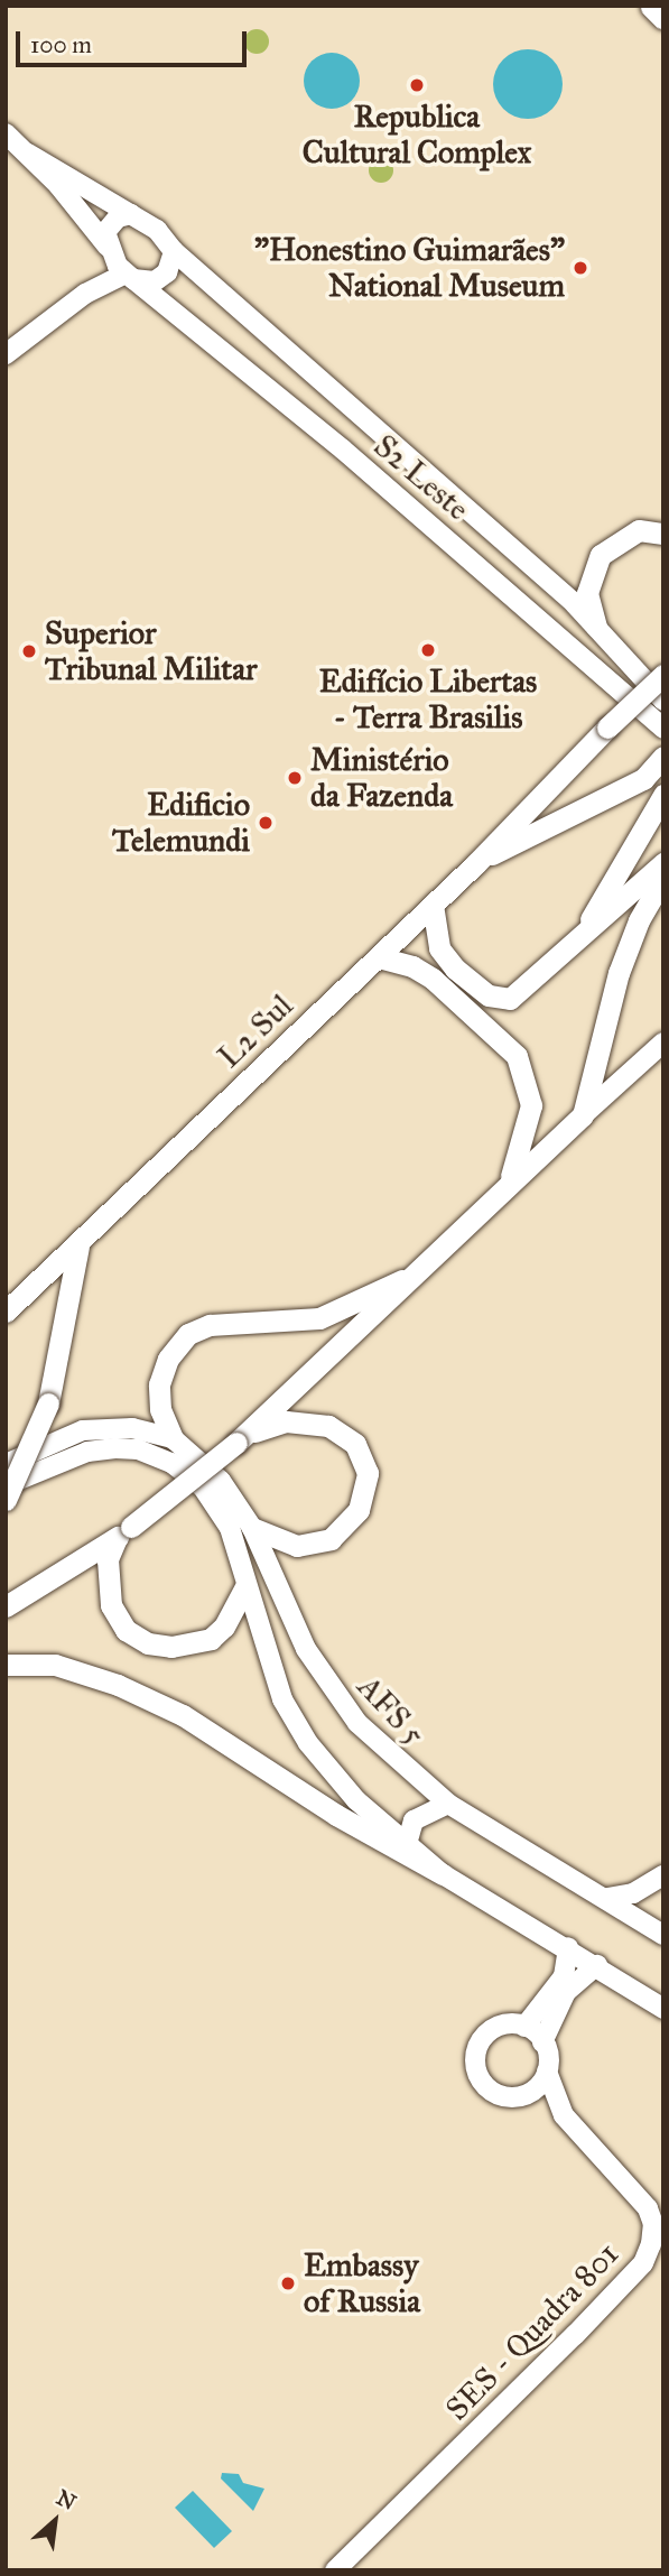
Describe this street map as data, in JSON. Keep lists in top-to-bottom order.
{
  "streets": {
    "main road": [
      "S2 Leste",
      "L2 Sul",
      "AFS 5",
      "SES - Quadra 801"
    ]
  },
  "places": [
    "Republica Cultural Complex",
    "\"Honestino Guimarães\" National Museum",
    "Edifício Libertas - Terra Brasilis",
    "Superior Tribunal Militar",
    "Ministério da Fazenda",
    "Edificio Telemundi",
    "Embassy of Russia"
  ],
  "scale_bar": "100 m",
  "north": "top right"
}
